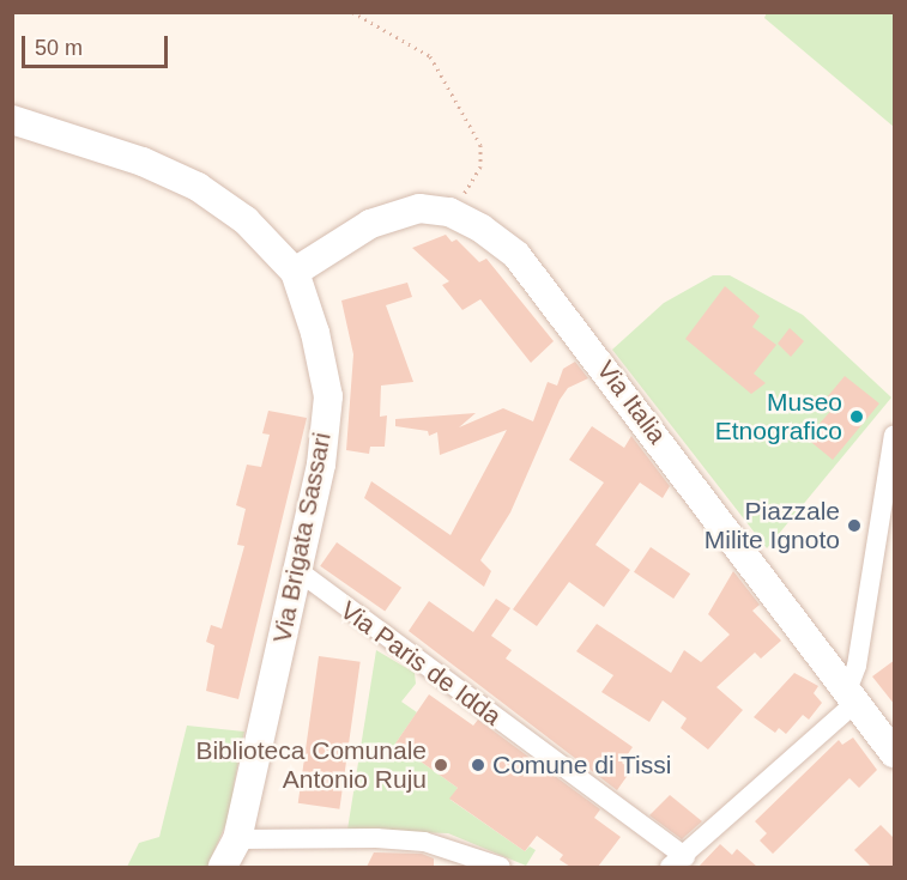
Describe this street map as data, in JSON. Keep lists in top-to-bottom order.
{
  "streets": {
    "main road": ["Via Italia", "Via Brigata Sassari"],
    "street": ["Via Paris de Idda"]
  },
  "crossings": [
    ["Via Italia", "Via Brigata Sassari"],
    ["Via Brigata Sassari", "Via Paris de Idda"]
  ],
  "places": [
    "Museo Etnografico",
    "Piazzale Milite Ignoto",
    "Biblioteca Comunale Antonio Ruju",
    "Comune di Tissi"
  ],
  "scale_bar": "50 m"
}
